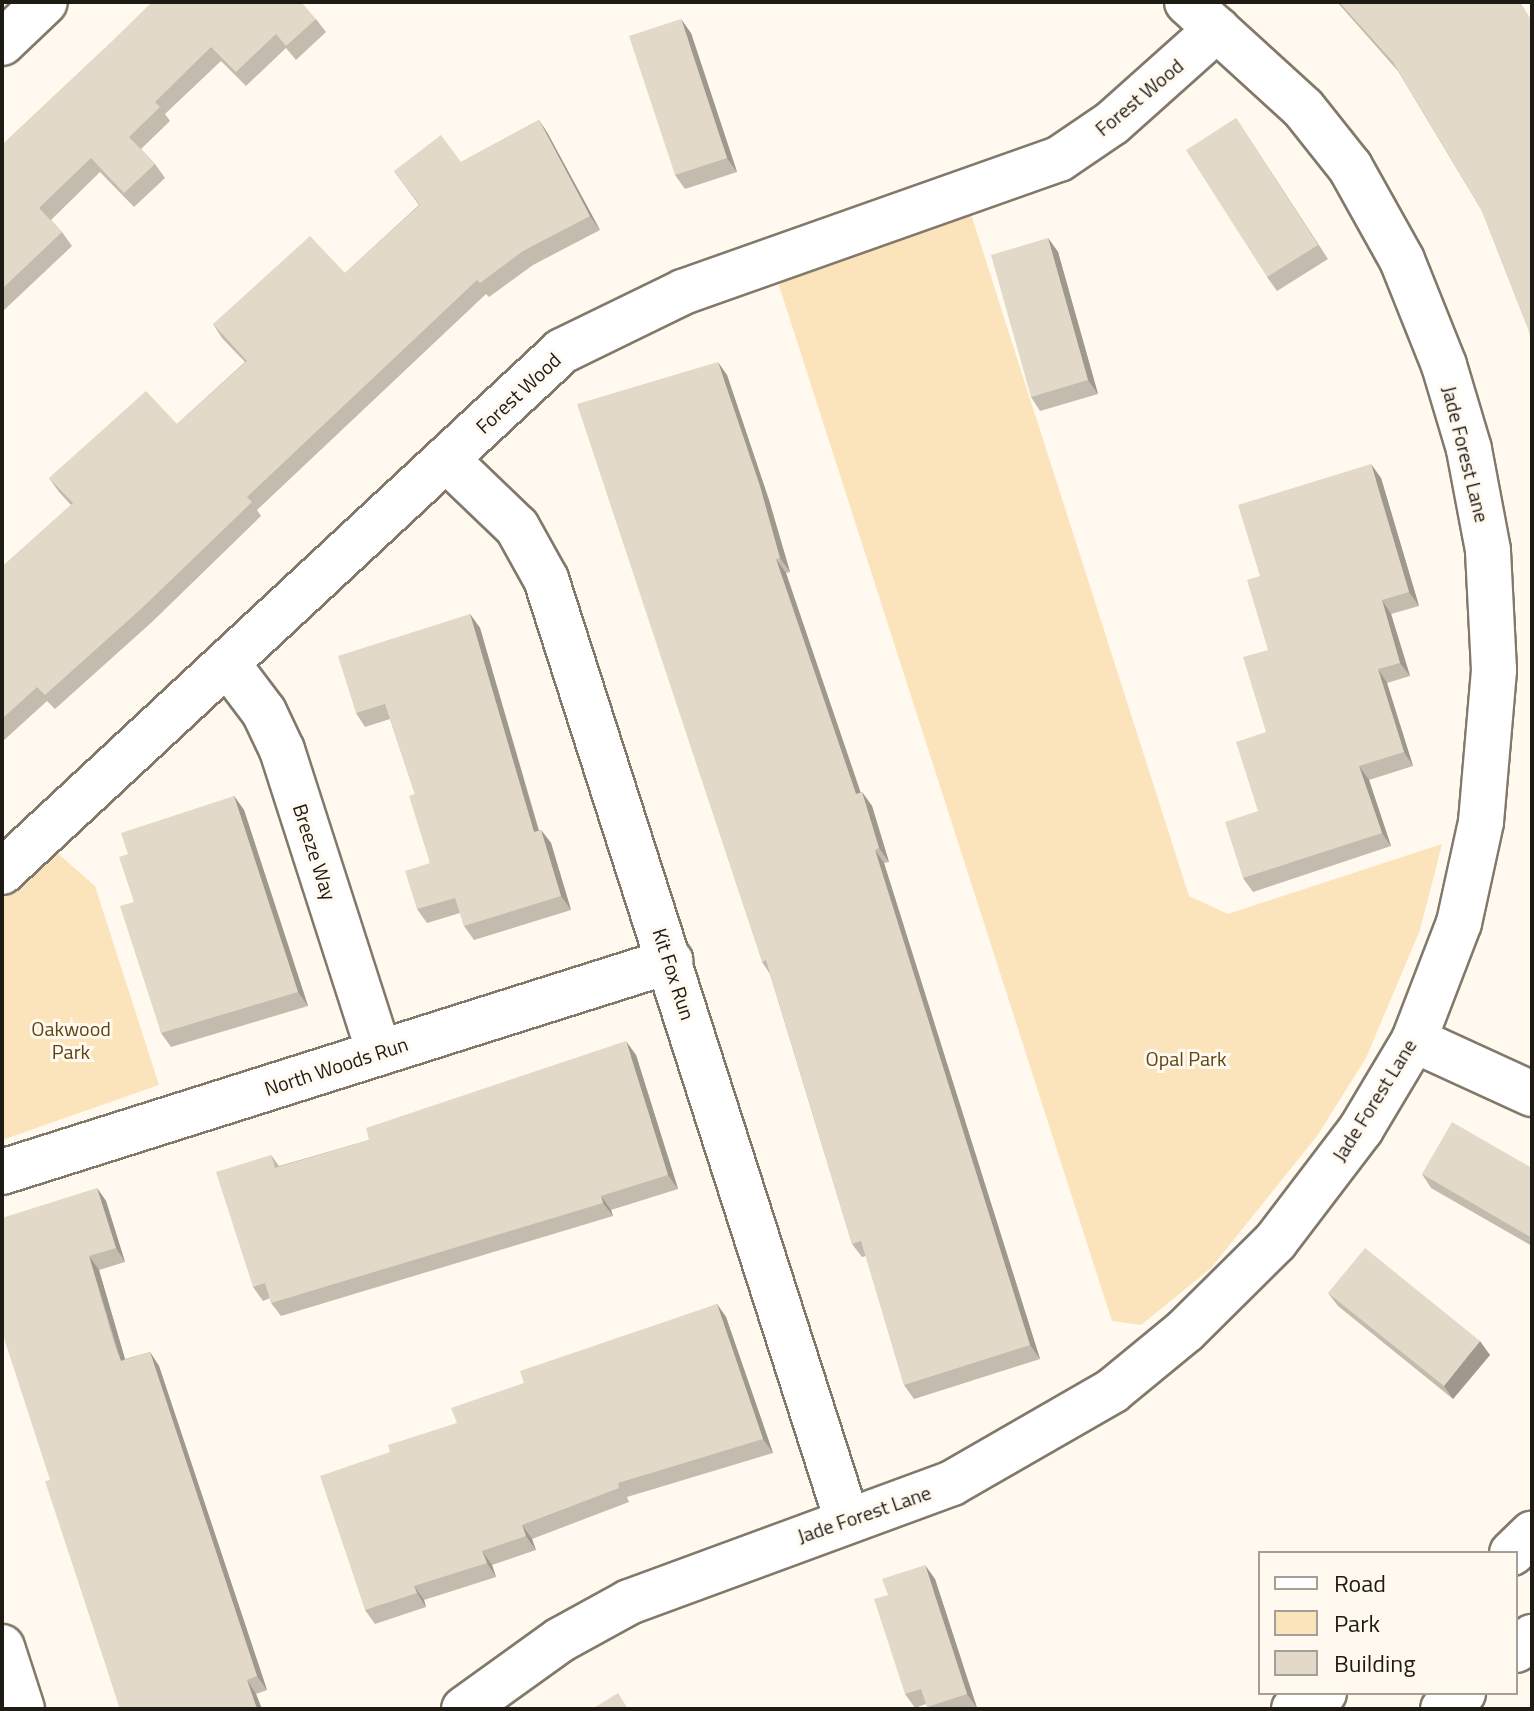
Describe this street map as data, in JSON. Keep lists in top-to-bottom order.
{
  "streets": {
    "street": [
      "Forest Wood",
      "Jade Forest Lane",
      "Breeze Way",
      "Kit Fox Run",
      "North Woods Run"
    ]
  },
  "crossings": [
    ["Forest Wood", "Jade Forest Lane"],
    ["Forest Wood", "Breeze Way"],
    ["Forest Wood", "Kit Fox Run"],
    ["Jade Forest Lane", "Kit Fox Run"],
    ["Breeze Way", "North Woods Run"],
    ["Kit Fox Run", "North Woods Run"]
  ],
  "parks": ["Oakwood Park", "Opal Park"],
  "legend": ["Road", "Park", "Building"]
}
